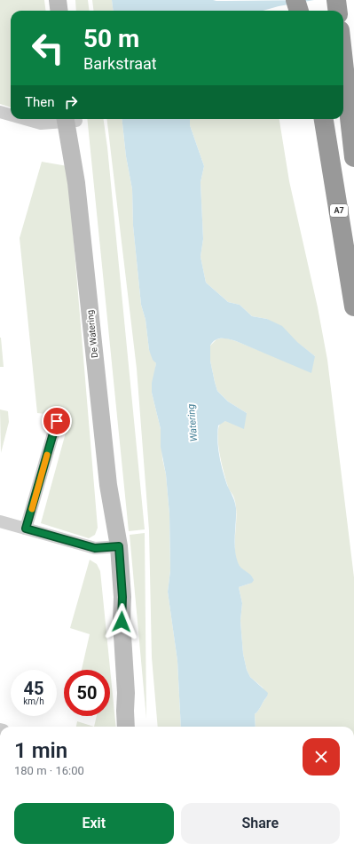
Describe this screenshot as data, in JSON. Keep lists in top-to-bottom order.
{
  "streets": {
    "highway": ["A7"],
    "main road": ["De Watering"]
  },
  "water": ["Watering"],
  "page": {
    "turn": ["50 m", "Barkstraat"],
    "then": "Then",
    "speed": "45 km/h",
    "limit": "50",
    "heading": ["1 min", "180 m · 16:00"],
    "buttons": ["Exit", "Share"]
  }
}
